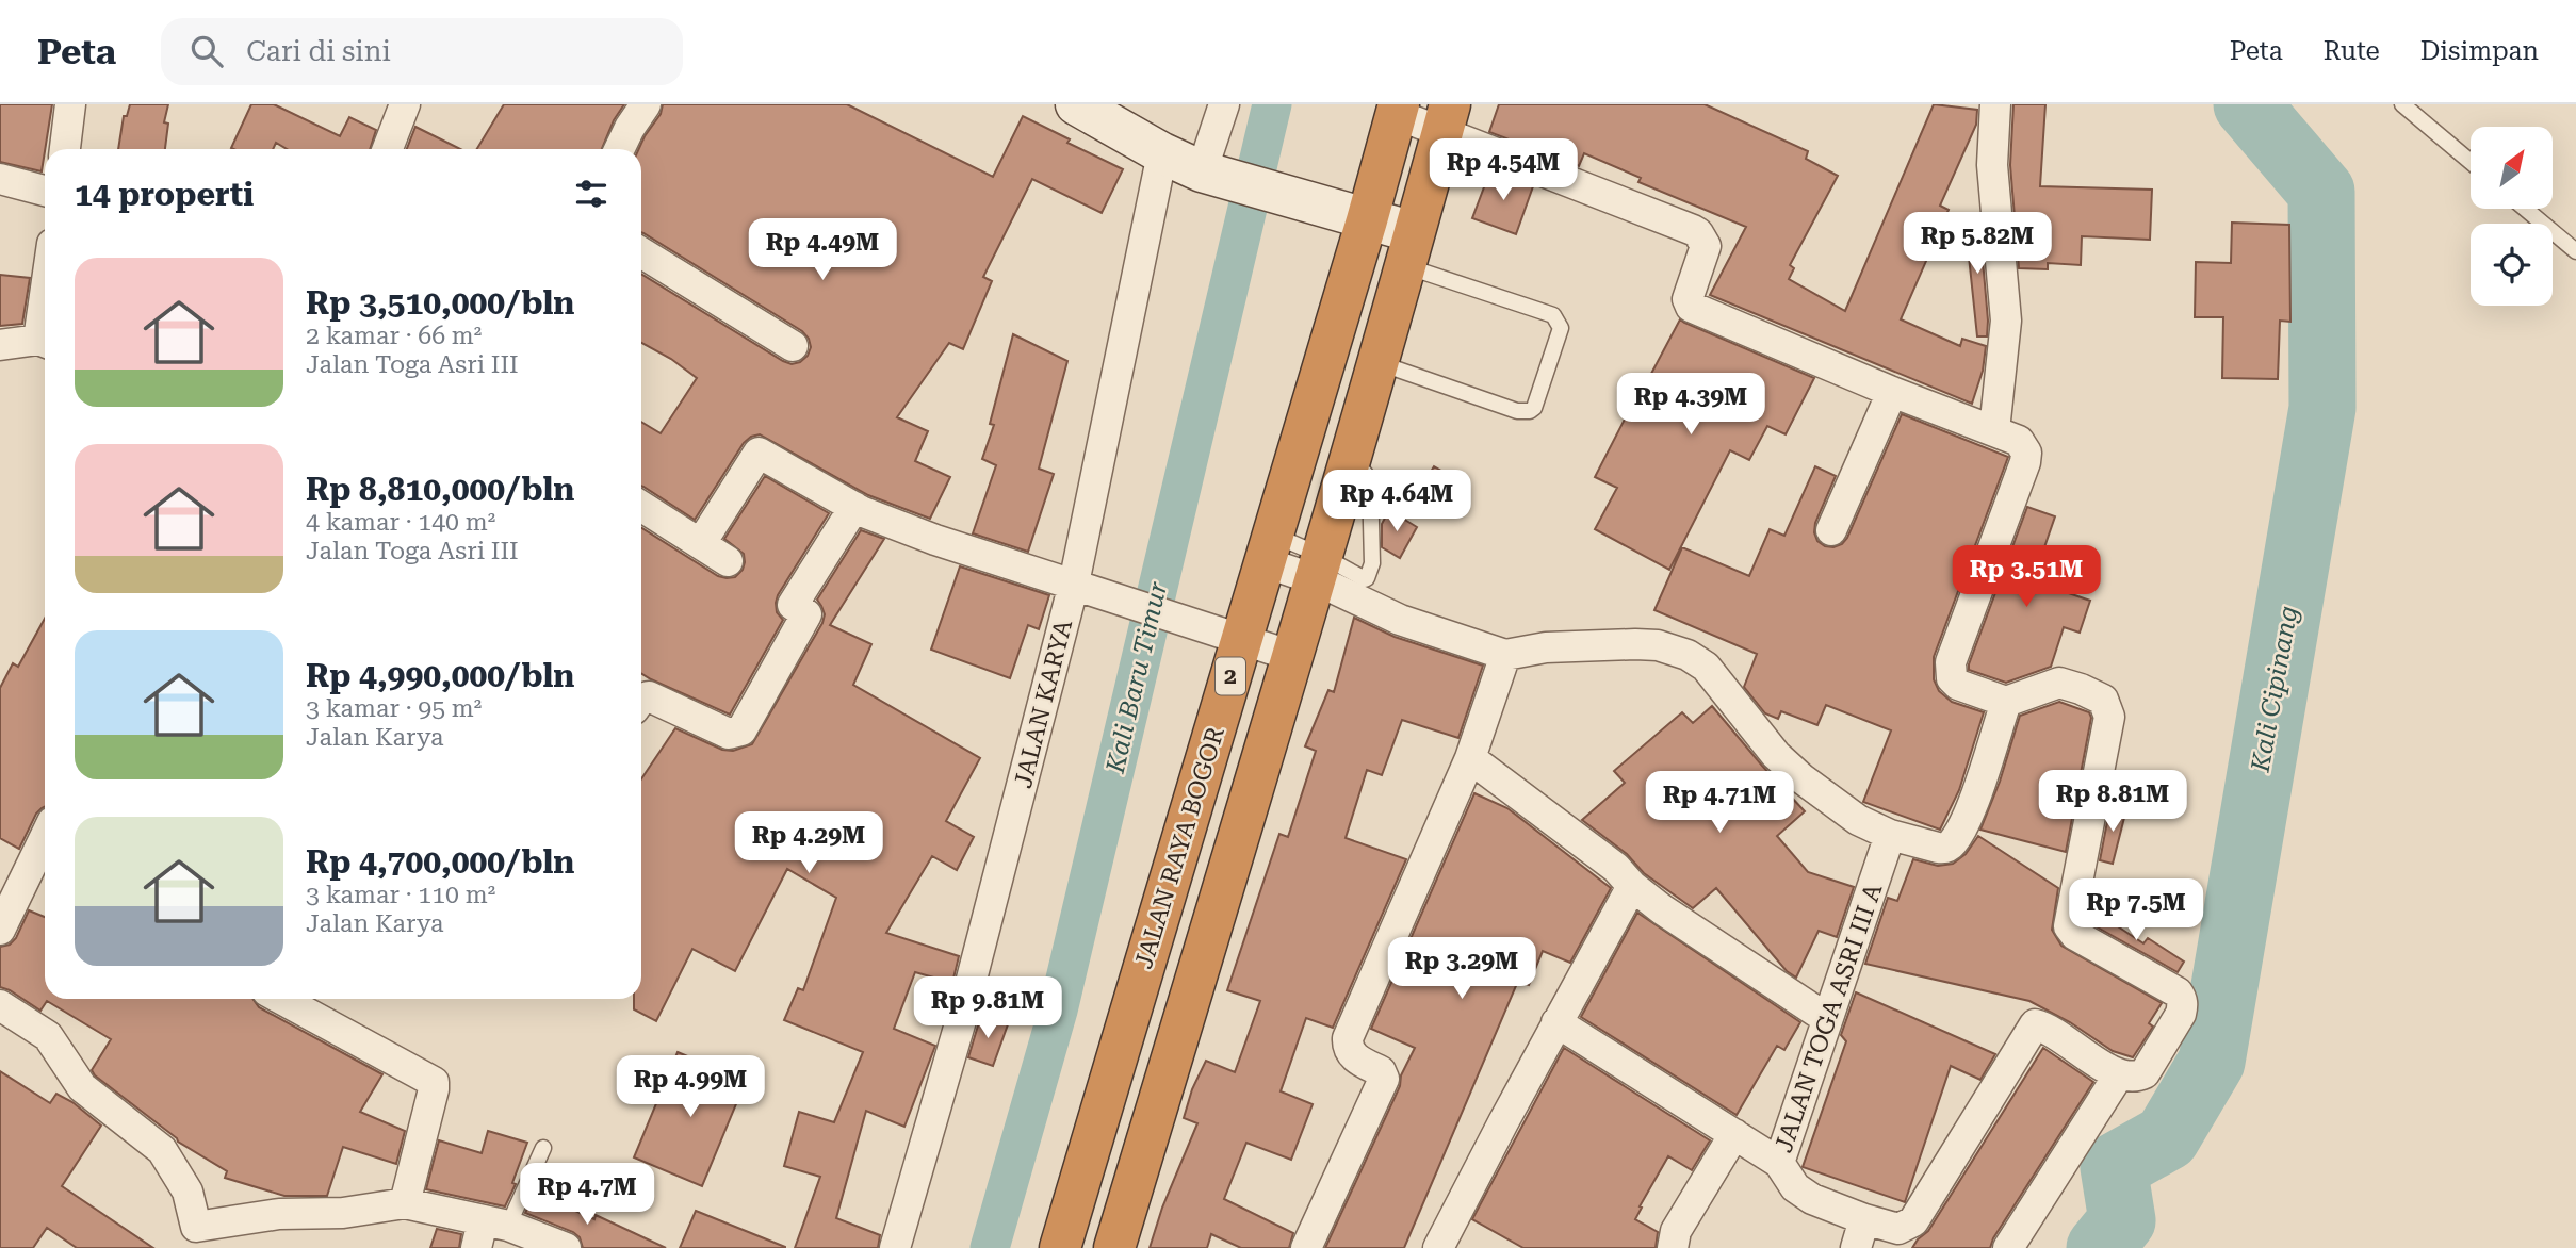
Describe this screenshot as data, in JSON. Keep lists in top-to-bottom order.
{
  "streets": {
    "highway": ["2", "JALAN RAYA BOGOR"],
    "street": ["JALAN KARYA", "JALAN TOGA ASRI III A"]
  },
  "water": ["Kali Baru Timur", "Kali Cipinang"],
  "north": "top right",
  "page": {
    "header": "Peta",
    "search": "Cari di sini",
    "nav": ["Peta", "Rute", "Disimpan"],
    "price": [
      "Rp 4.54M",
      "Rp 5.82M",
      "Rp 4.49M",
      "Rp 4.39M",
      "Rp 4.64M",
      "Rp 3.51M",
      "Rp 8.81M",
      "Rp 4.71M",
      "Rp 4.29M",
      "Rp 7.5M",
      "Rp 3.29M",
      "Rp 9.81M",
      "Rp 4.99M",
      "Rp 4.7M"
    ],
    "heading": "14 properti",
    "list": [
      {
        "name": "Rp 3,510,000/bln",
        "note": "2 kamar · 66 m² · Jalan Toga Asri III"
      },
      {
        "name": "Rp 8,810,000/bln",
        "note": "4 kamar · 140 m² · Jalan Toga Asri III"
      },
      {
        "name": "Rp 4,990,000/bln",
        "note": "3 kamar · 95 m² · Jalan Karya"
      },
      {
        "name": "Rp 4,700,000/bln",
        "note": "3 kamar · 110 m² · Jalan Karya"
      }
    ]
  }
}
